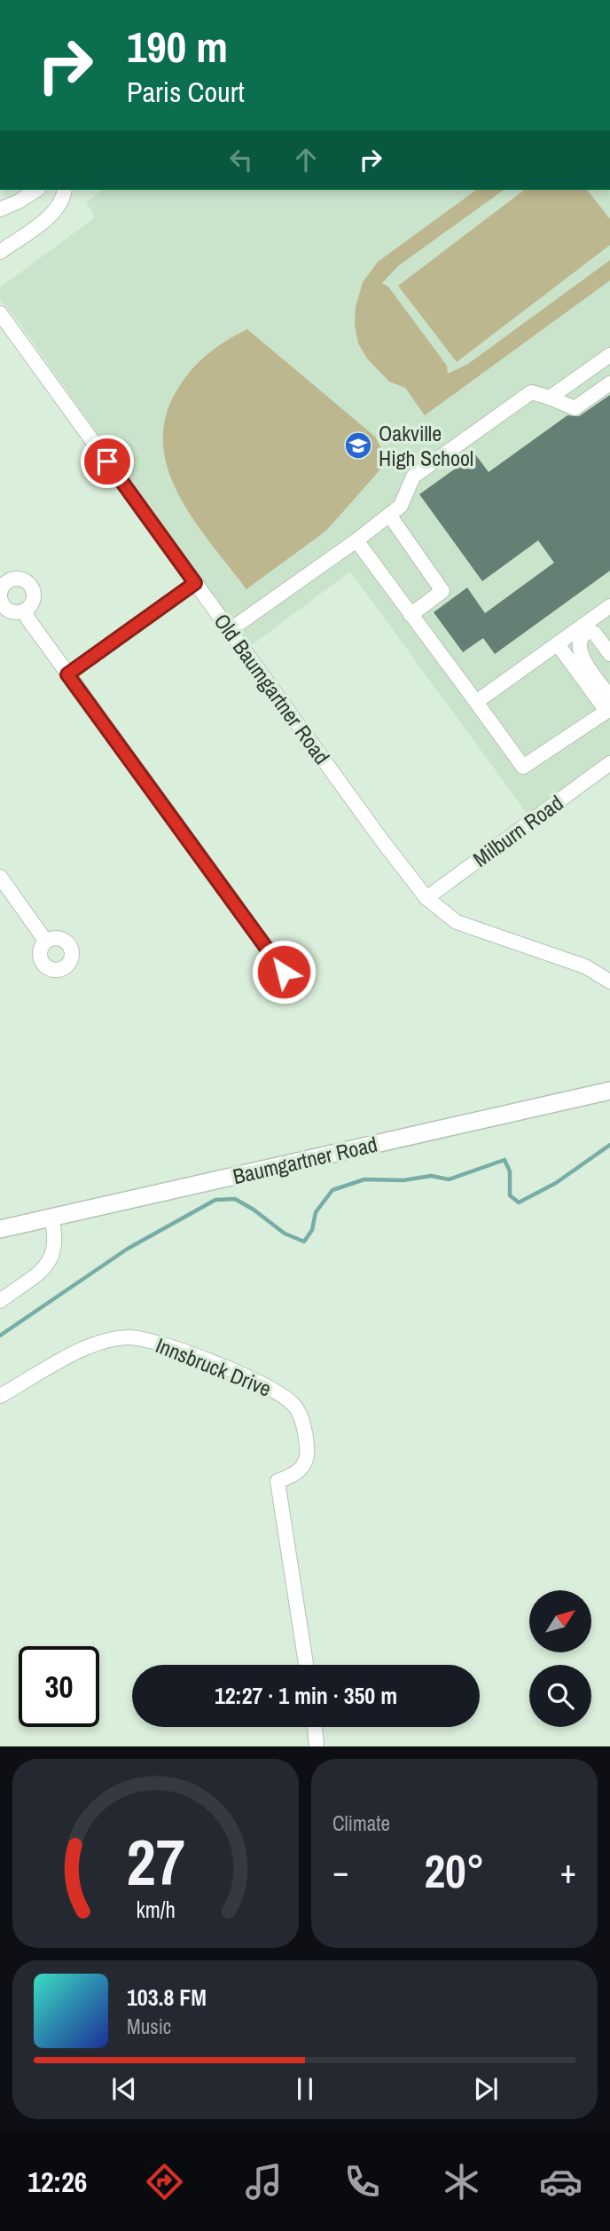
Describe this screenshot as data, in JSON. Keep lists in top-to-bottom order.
{
  "streets": {
    "main road": ["Baumgartner Road"],
    "street": ["Old Baumgartner Road", "Milburn Road", "Innsbruck Drive"]
  },
  "crossings": [
    ["Old Baumgartner Road", "Milburn Road"]
  ],
  "places": {
    "school or university": ["Oakville High School"]
  },
  "north": "top right",
  "page": {
    "turn": ["190 m", "Paris Court"],
    "limit": "30",
    "trip": "12:27 · 1 min · 350 m",
    "tile": "Climate",
    "heat": ["−", "20°", "+"],
    "song": ["103.8 FM", "Music"],
    "tabs": "12:26",
    "gauge": ["27", "km/h"]
  }
}
